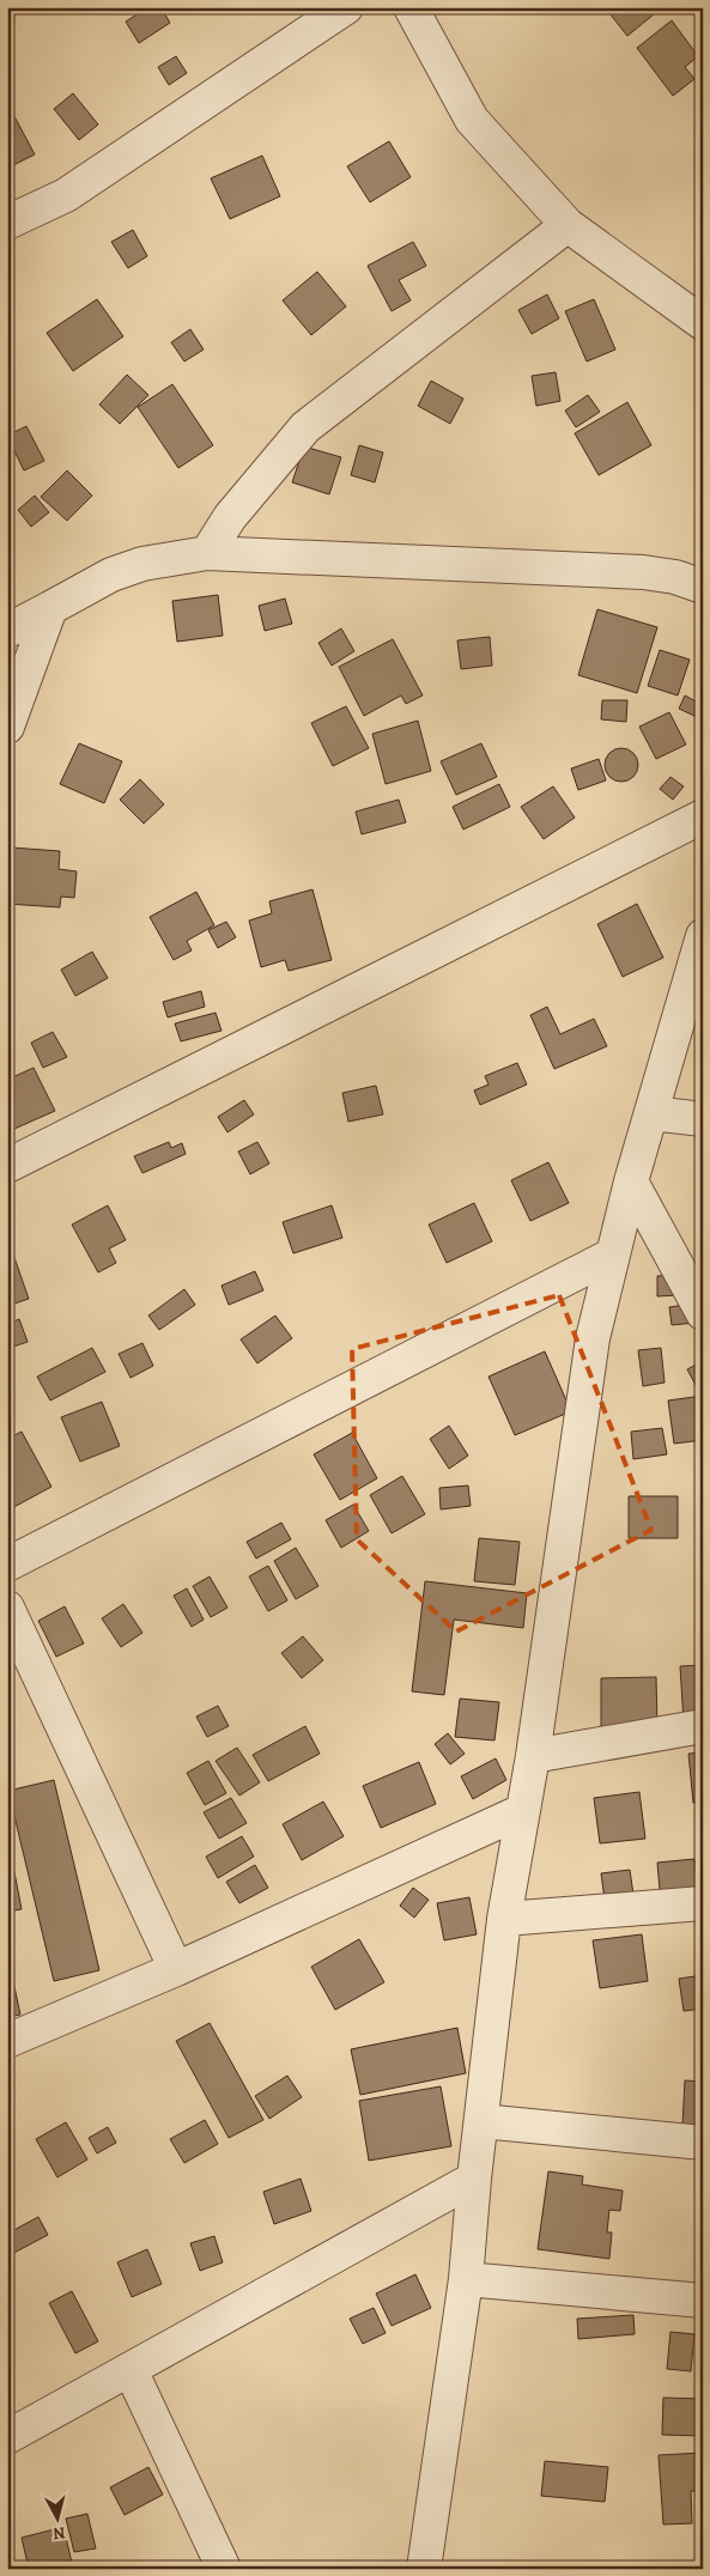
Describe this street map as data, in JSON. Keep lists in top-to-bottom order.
{
  "north": "bottom"
}
